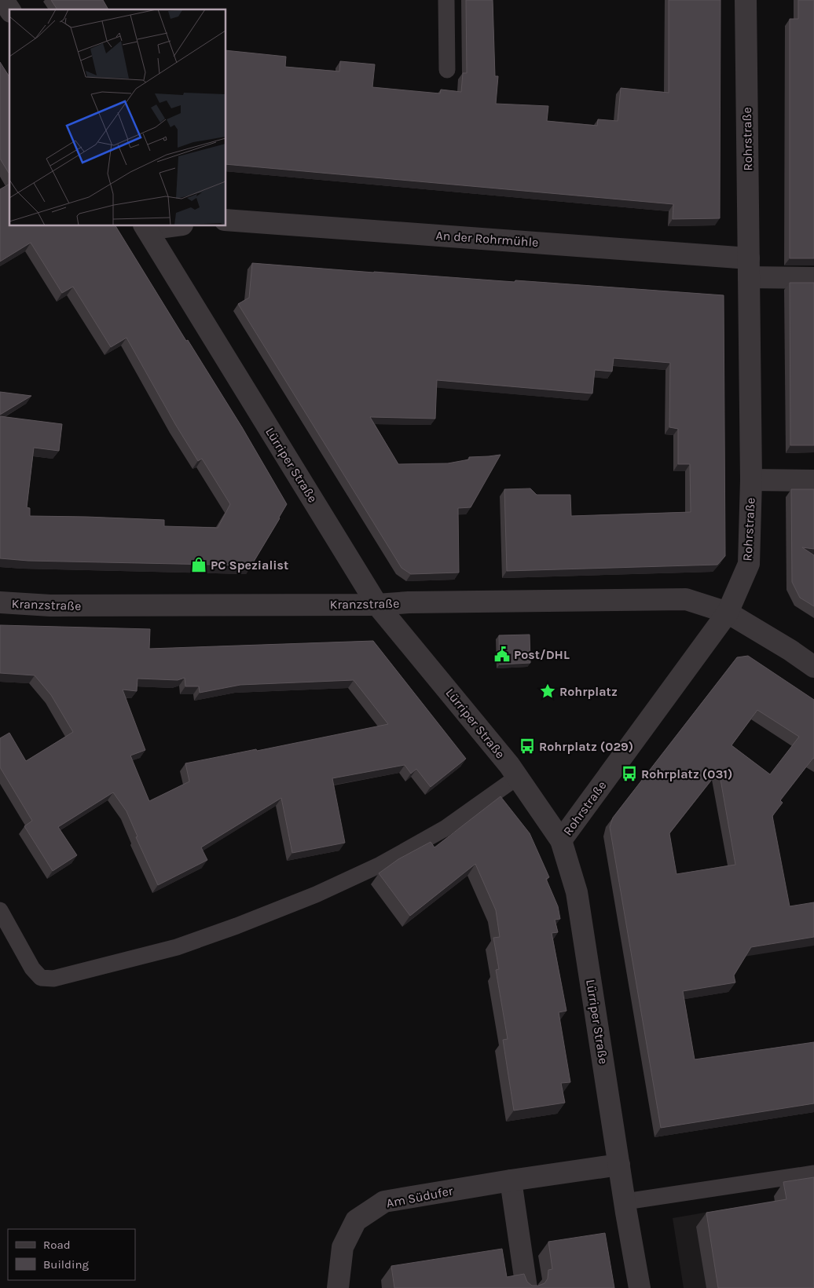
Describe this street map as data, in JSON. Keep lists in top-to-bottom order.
{
  "streets": {
    "street": [
      "Rohrstraße",
      "An der Rohrmühle",
      "Lürriper Straße",
      "Kranzstraße",
      "Am Südufer"
    ]
  },
  "crossings": [
    ["Rohrstraße", "An der Rohrmühle"],
    ["Rohrstraße", "Lürriper Straße"],
    ["Rohrstraße", "Kranzstraße"],
    ["Lürriper Straße", "Kranzstraße"],
    ["Lürriper Straße", "Am Südufer"]
  ],
  "places": {
    "shop": ["PC Spezialist"],
    "public building": ["Post/DHL"],
    "place": ["Rohrplatz"],
    "bus stop": ["Rohrplatz (029)", "Rohrplatz (031)"]
  },
  "legend": ["Road", "Building"]
}
